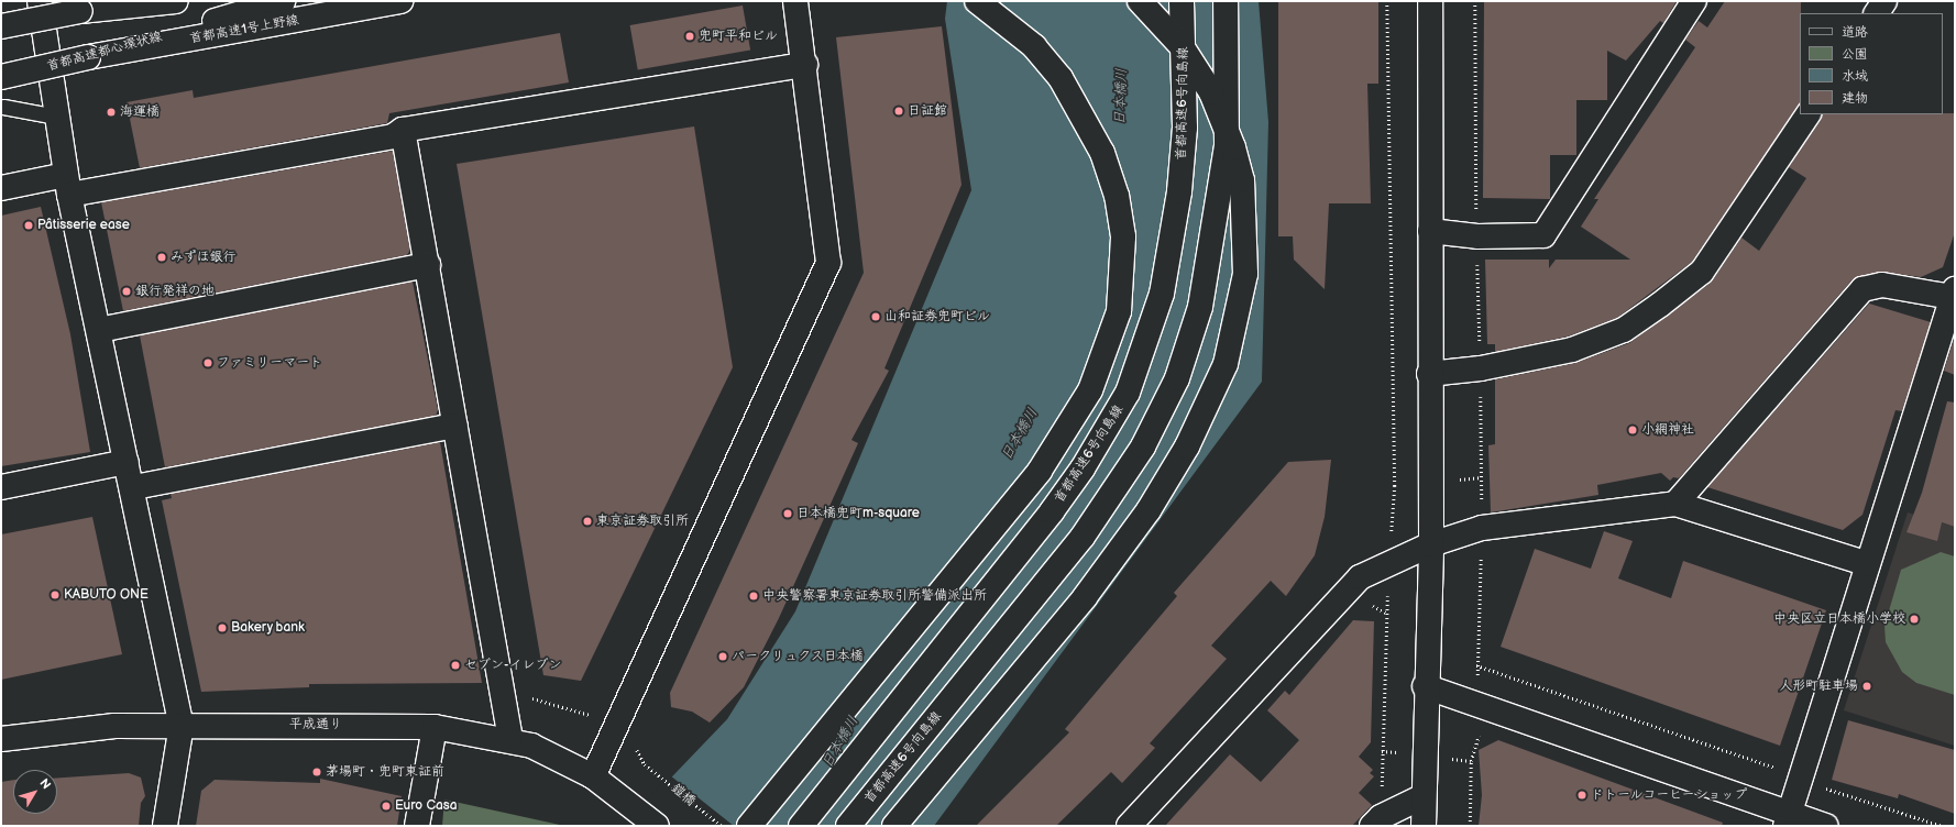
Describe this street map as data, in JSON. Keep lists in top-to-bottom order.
{
  "streets": {
    "main road": [
      "首都高速1号上野線",
      "首都高速都心環状線",
      "首都高速6号向島線",
      "平成通り"
    ],
    "path": ["鎧橋"]
  },
  "crossings": [
    ["首都高速1号上野線", "首都高速都心環状線"]
  ],
  "water": ["日本橋川"],
  "places": [
    "兜町平和ビル",
    "日証館",
    "海運橋",
    "Pâtisserie ease",
    "みずほ銀行",
    "銀行発祥の地",
    "山和証券兜町ビル",
    "ファミリーマート",
    "小網神社",
    "日本橋兜町m-square",
    "東京証券取引所",
    "KABUTO ONE",
    "中央警察署東京証券取引所警備派出所",
    "中央区立日本橋小学校",
    "Bakery bank",
    "パークリュクス日本橋",
    "セブン-イレブン",
    "人形町駐車場",
    "茅場町・兜町東証前",
    "ドトールコーヒーショップ",
    "Euro Casa"
  ],
  "legend": [
    "道路",
    "公園",
    "水域",
    "建物"
  ],
  "north": "top right"
}
